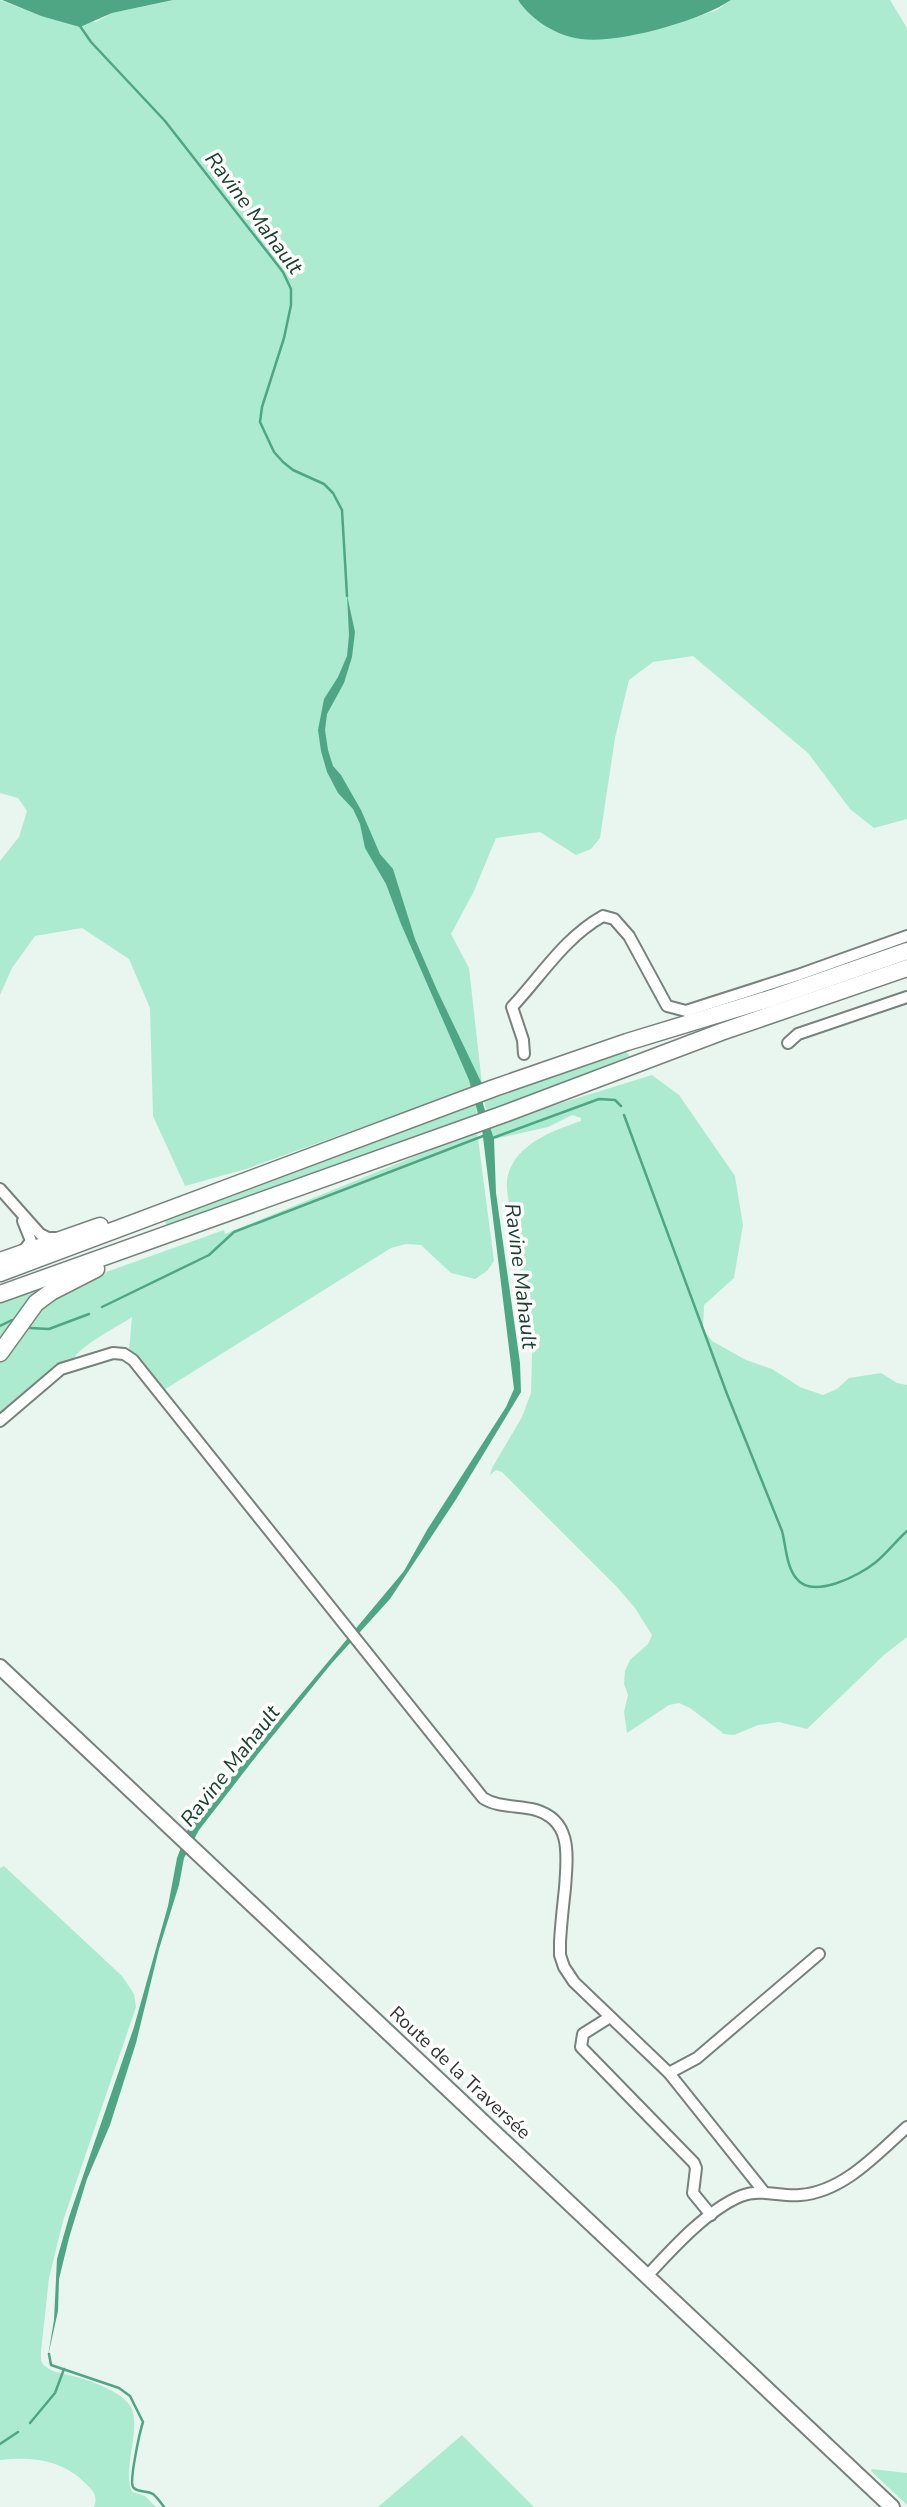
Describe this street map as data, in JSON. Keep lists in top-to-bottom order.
{
  "streets": {
    "main road": ["Route de la Traversée"]
  },
  "water": ["Ravine Mahault"]
}
